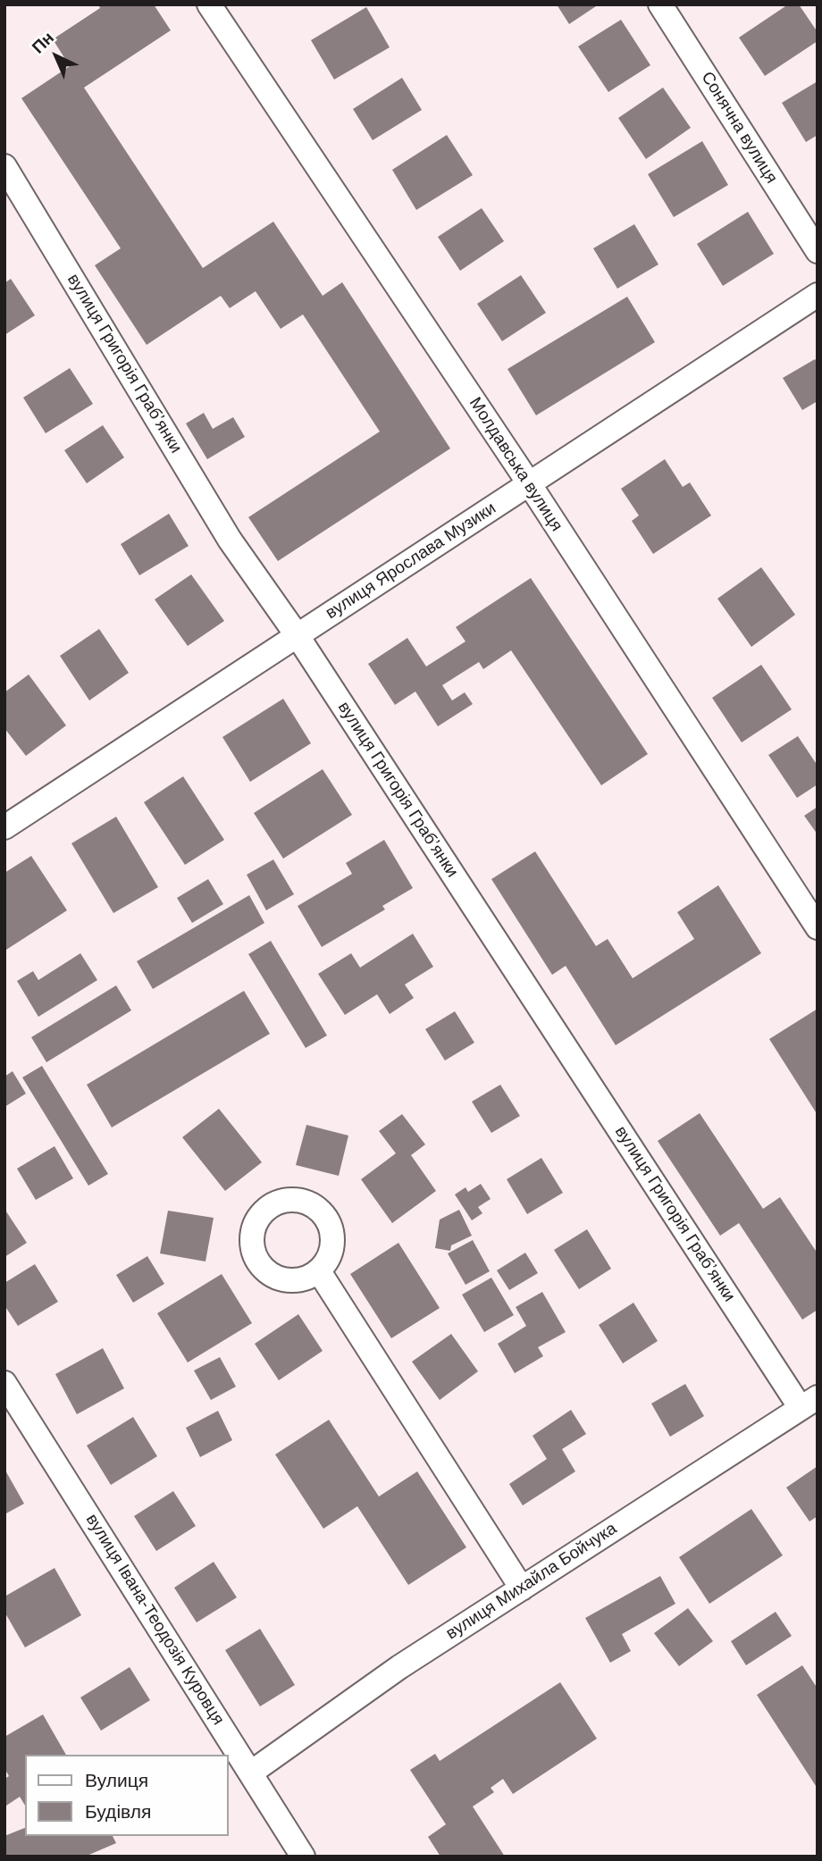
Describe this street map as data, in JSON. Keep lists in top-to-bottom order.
{
  "streets": {
    "street": [
      "Сонячна вулиця",
      "вулиця Григорія Грабʼянки",
      "Молдавська вулиця",
      "вулиця Ярослава Музики",
      "вулиця Михайла Бойчука",
      "вулиця Івана-Теодозія Куровця"
    ]
  },
  "crossings": [
    ["вулиця Григорія Грабʼянки", "вулиця Ярослава Музики"],
    ["вулиця Григорія Грабʼянки", "вулиця Михайла Бойчука"],
    ["Молдавська вулиця", "вулиця Ярослава Музики"],
    ["вулиця Михайла Бойчука", "вулиця Івана-Теодозія Куровця"]
  ],
  "legend": ["Вулиця", "Будівля"],
  "north": "top left"
}
